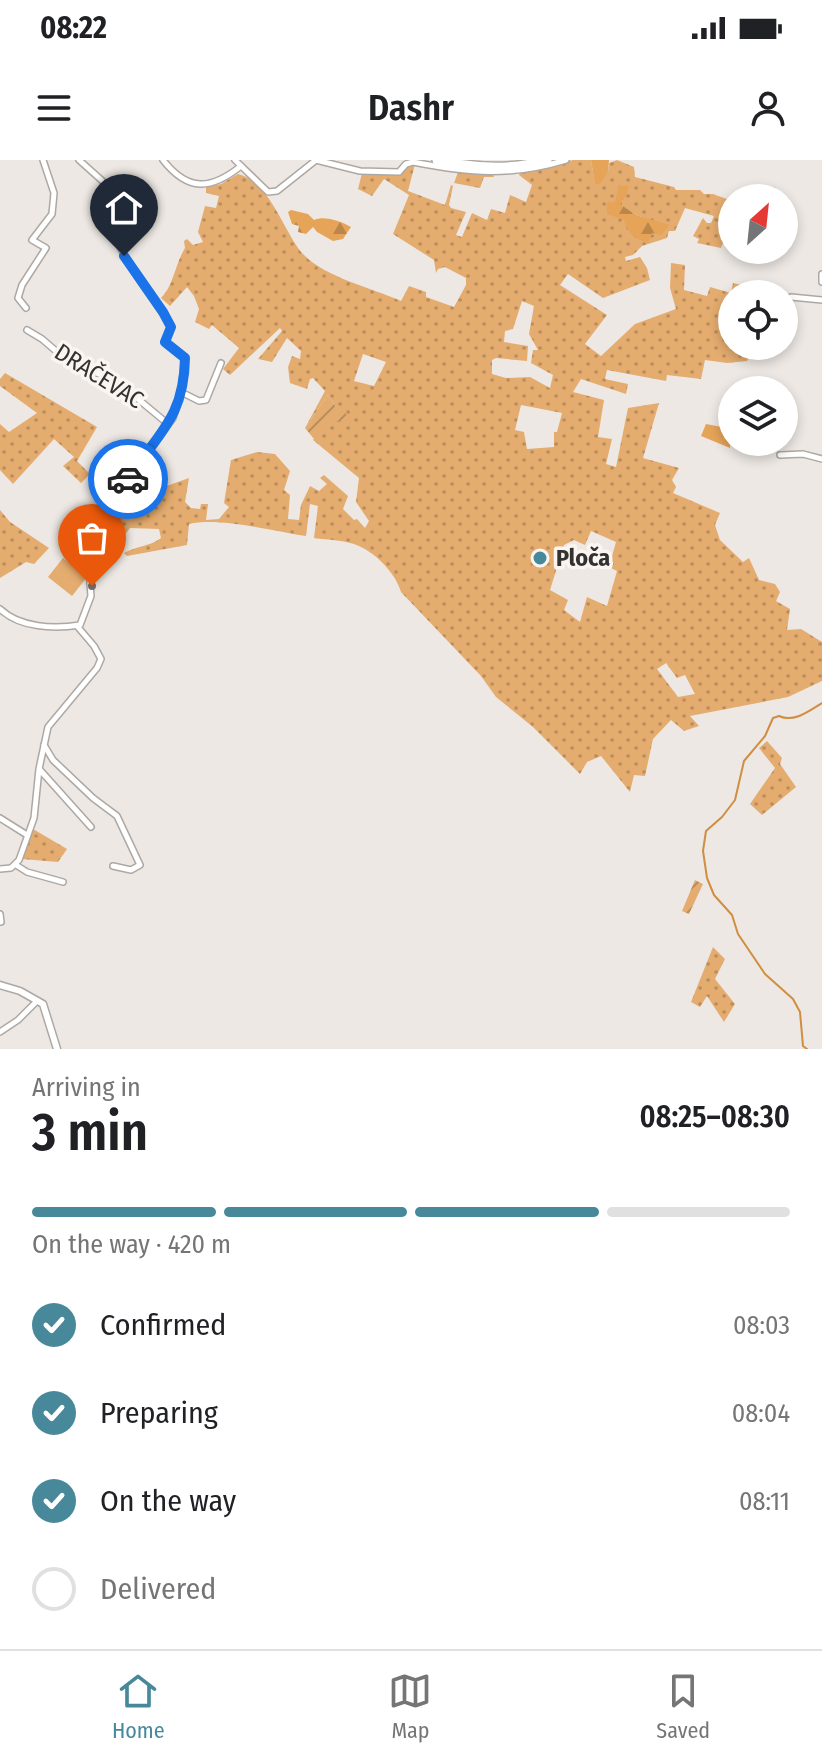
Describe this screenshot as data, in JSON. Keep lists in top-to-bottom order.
{
  "streets": {
    "street": ["DRAČEVAC"]
  },
  "places": ["Ploča"],
  "north": "top right",
  "page": {
    "status": "08:22",
    "header": "Dashr",
    "heading": ["3 min", "Arriving in", "08:25–08:30"],
    "bar": "On the way · 420 m",
    "list": [
      ["Confirmed", "08:03"],
      ["Preparing", "08:04"],
      ["On the way", "08:11"],
      "Delivered"
    ],
    "tabs": ["Home", "Map", "Saved"]
  }
}
